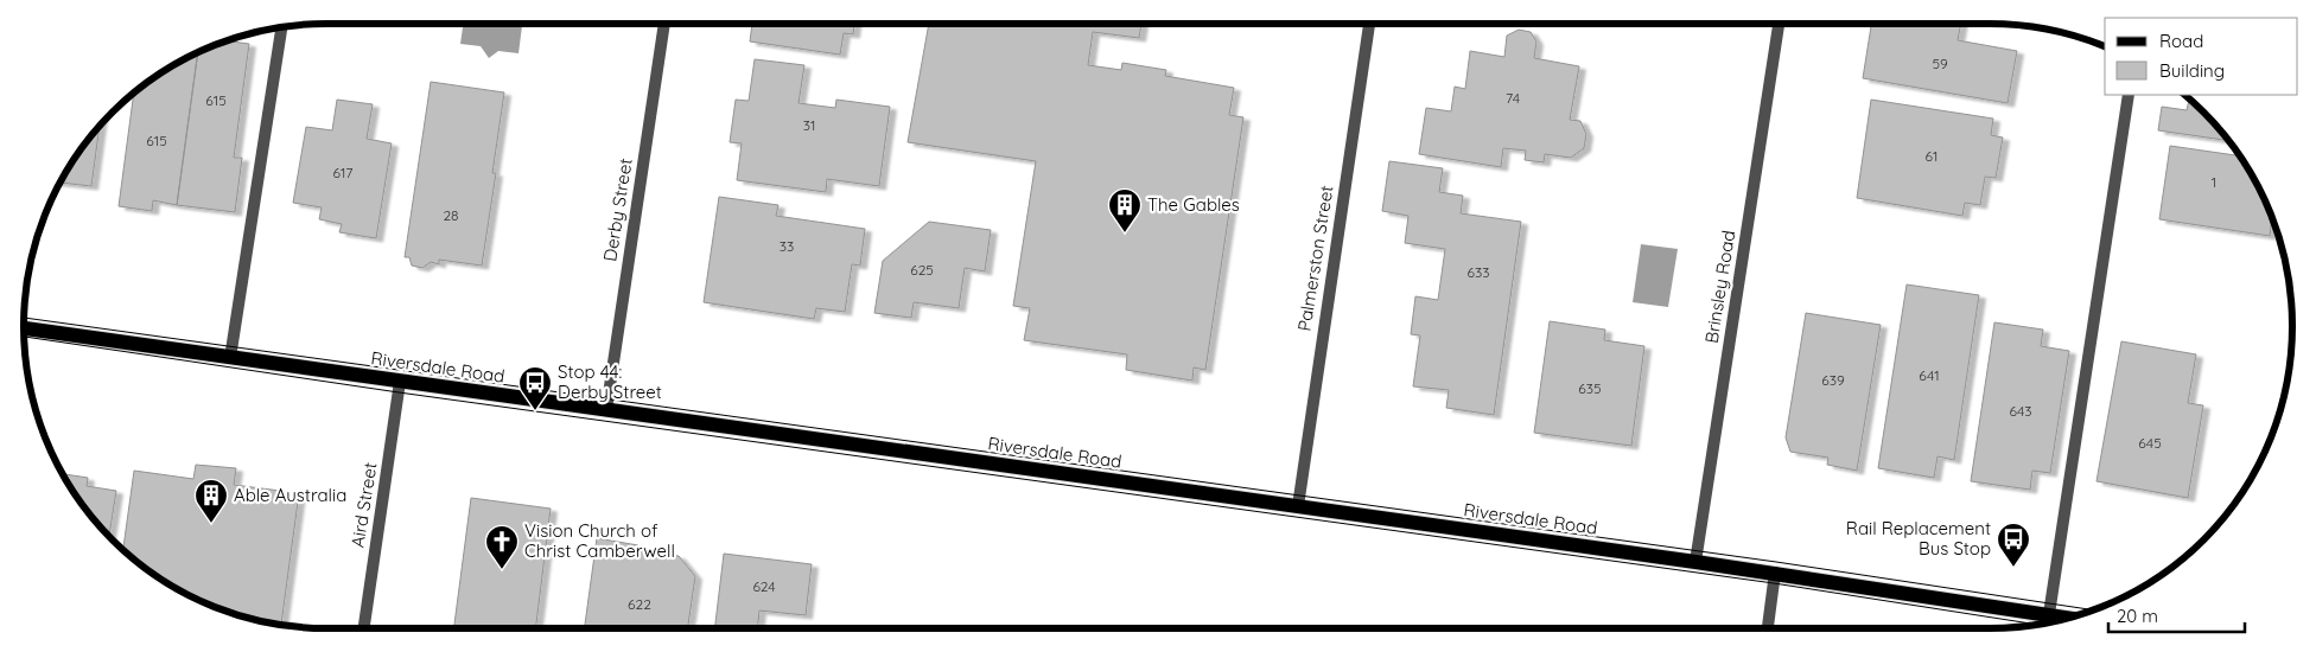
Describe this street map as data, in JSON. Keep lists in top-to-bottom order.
{
  "streets": {
    "main road": ["Riversdale Road"],
    "street": [
      "Derby Street",
      "Palmerston Street",
      "Brinsley Road",
      "Aird Street"
    ]
  },
  "crossings": [
    ["Derby Street", "Riversdale Road"],
    ["Palmerston Street", "Riversdale Road"],
    ["Brinsley Road", "Riversdale Road"],
    ["Riversdale Road", "Aird Street"]
  ],
  "places": {
    "building": ["The Gables", "Able Australia"],
    "bus stop": ["Stop 44: Derby Street", "Rail Replacement Bus Stop"],
    "church": ["Vision Church of Christ Camberwell"]
  },
  "house_numbers": [
    "59",
    "74",
    "615",
    "31",
    "615",
    "61",
    "617",
    "1",
    "28",
    "33",
    "625",
    "633",
    "641",
    "639",
    "635",
    "643",
    "645",
    "624",
    "622"
  ],
  "legend": ["Road", "Building"],
  "scale_bar": "20 m"
}
